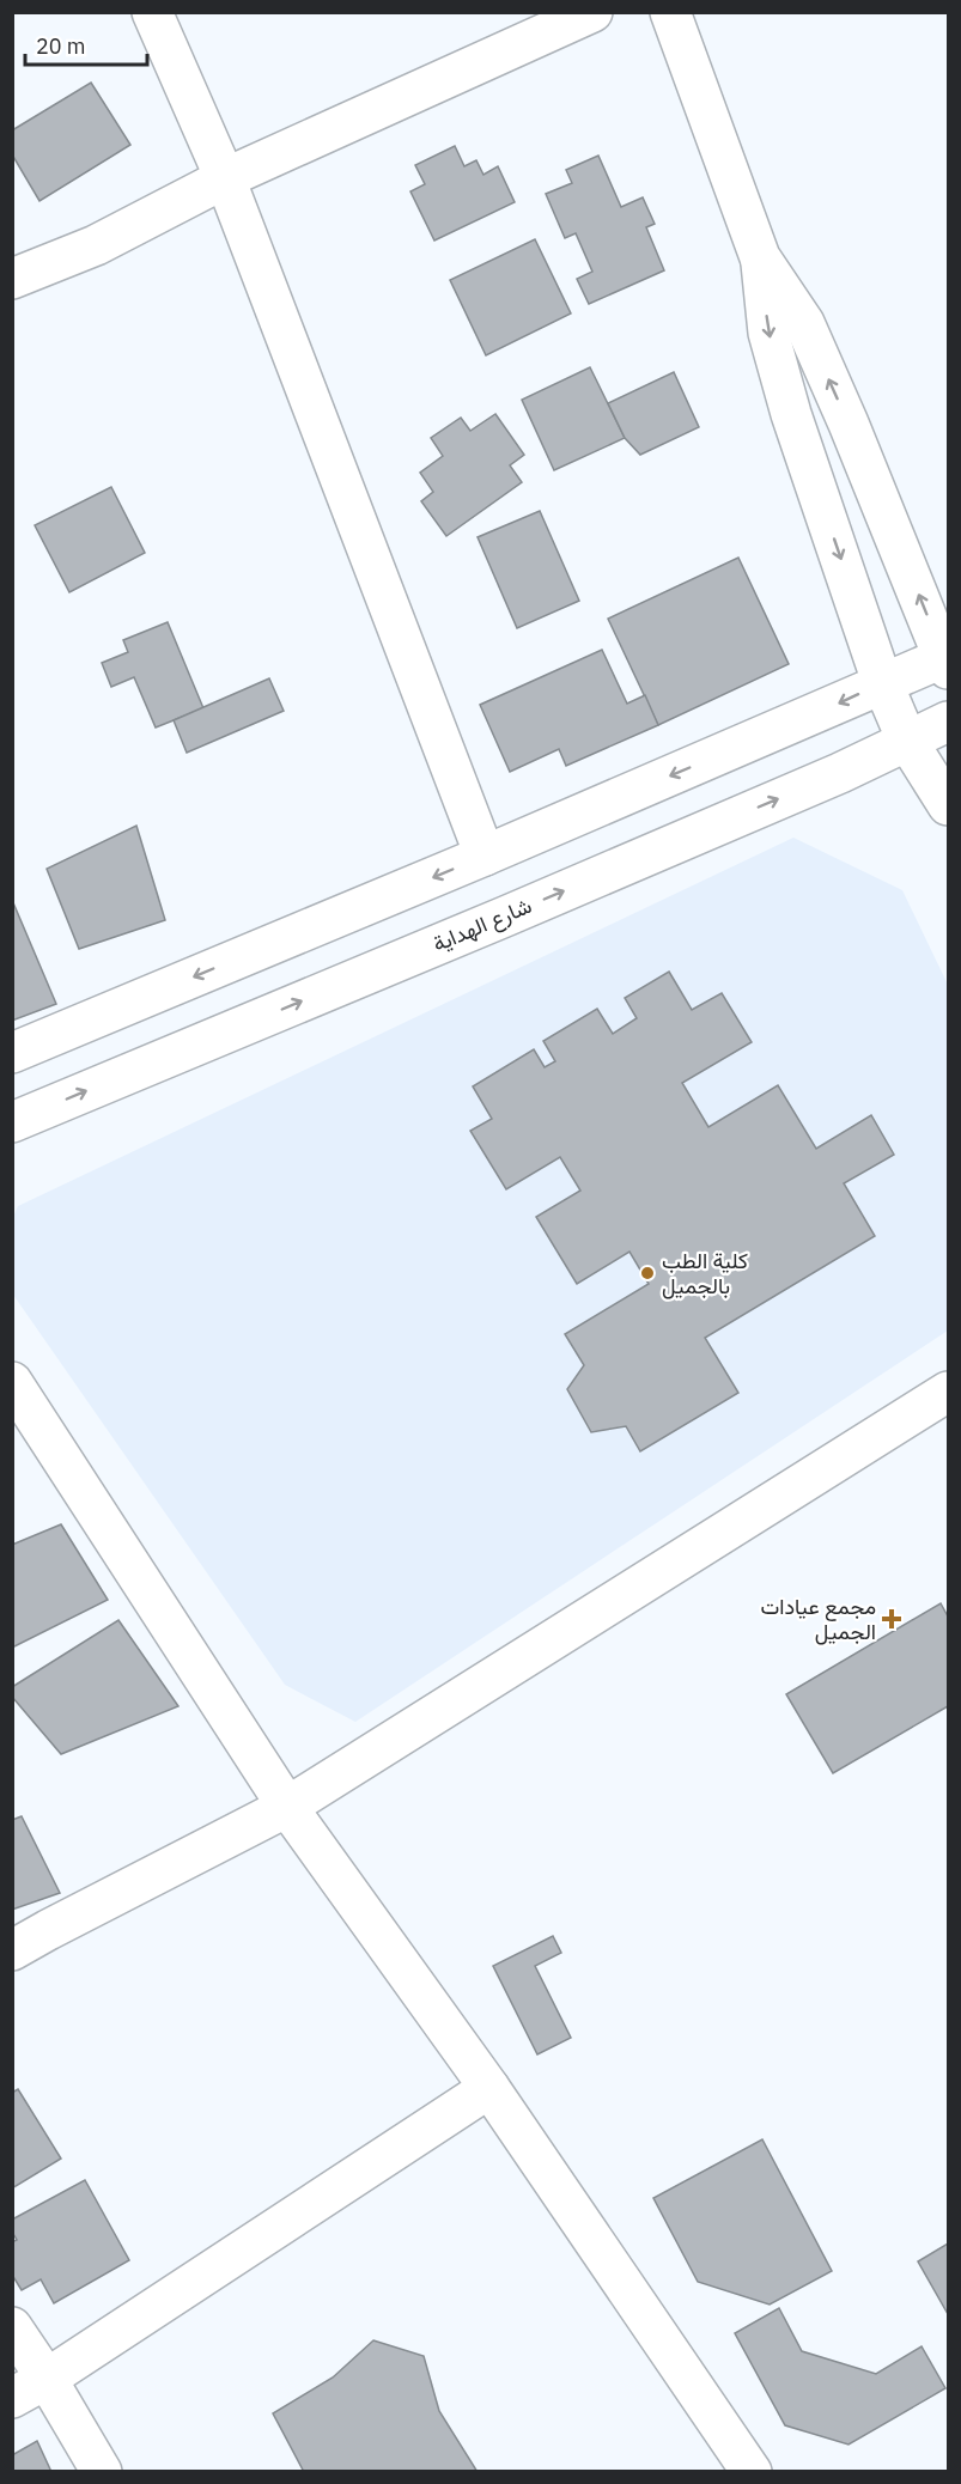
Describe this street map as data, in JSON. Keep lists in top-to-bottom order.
{
  "streets": {
    "street": ["شارع الهداية"]
  },
  "places": {
    "other": ["كلية الطب بالجميل"],
    "health": ["مجمع عيادات الجميل"]
  },
  "scale_bar": "20 m"
}
